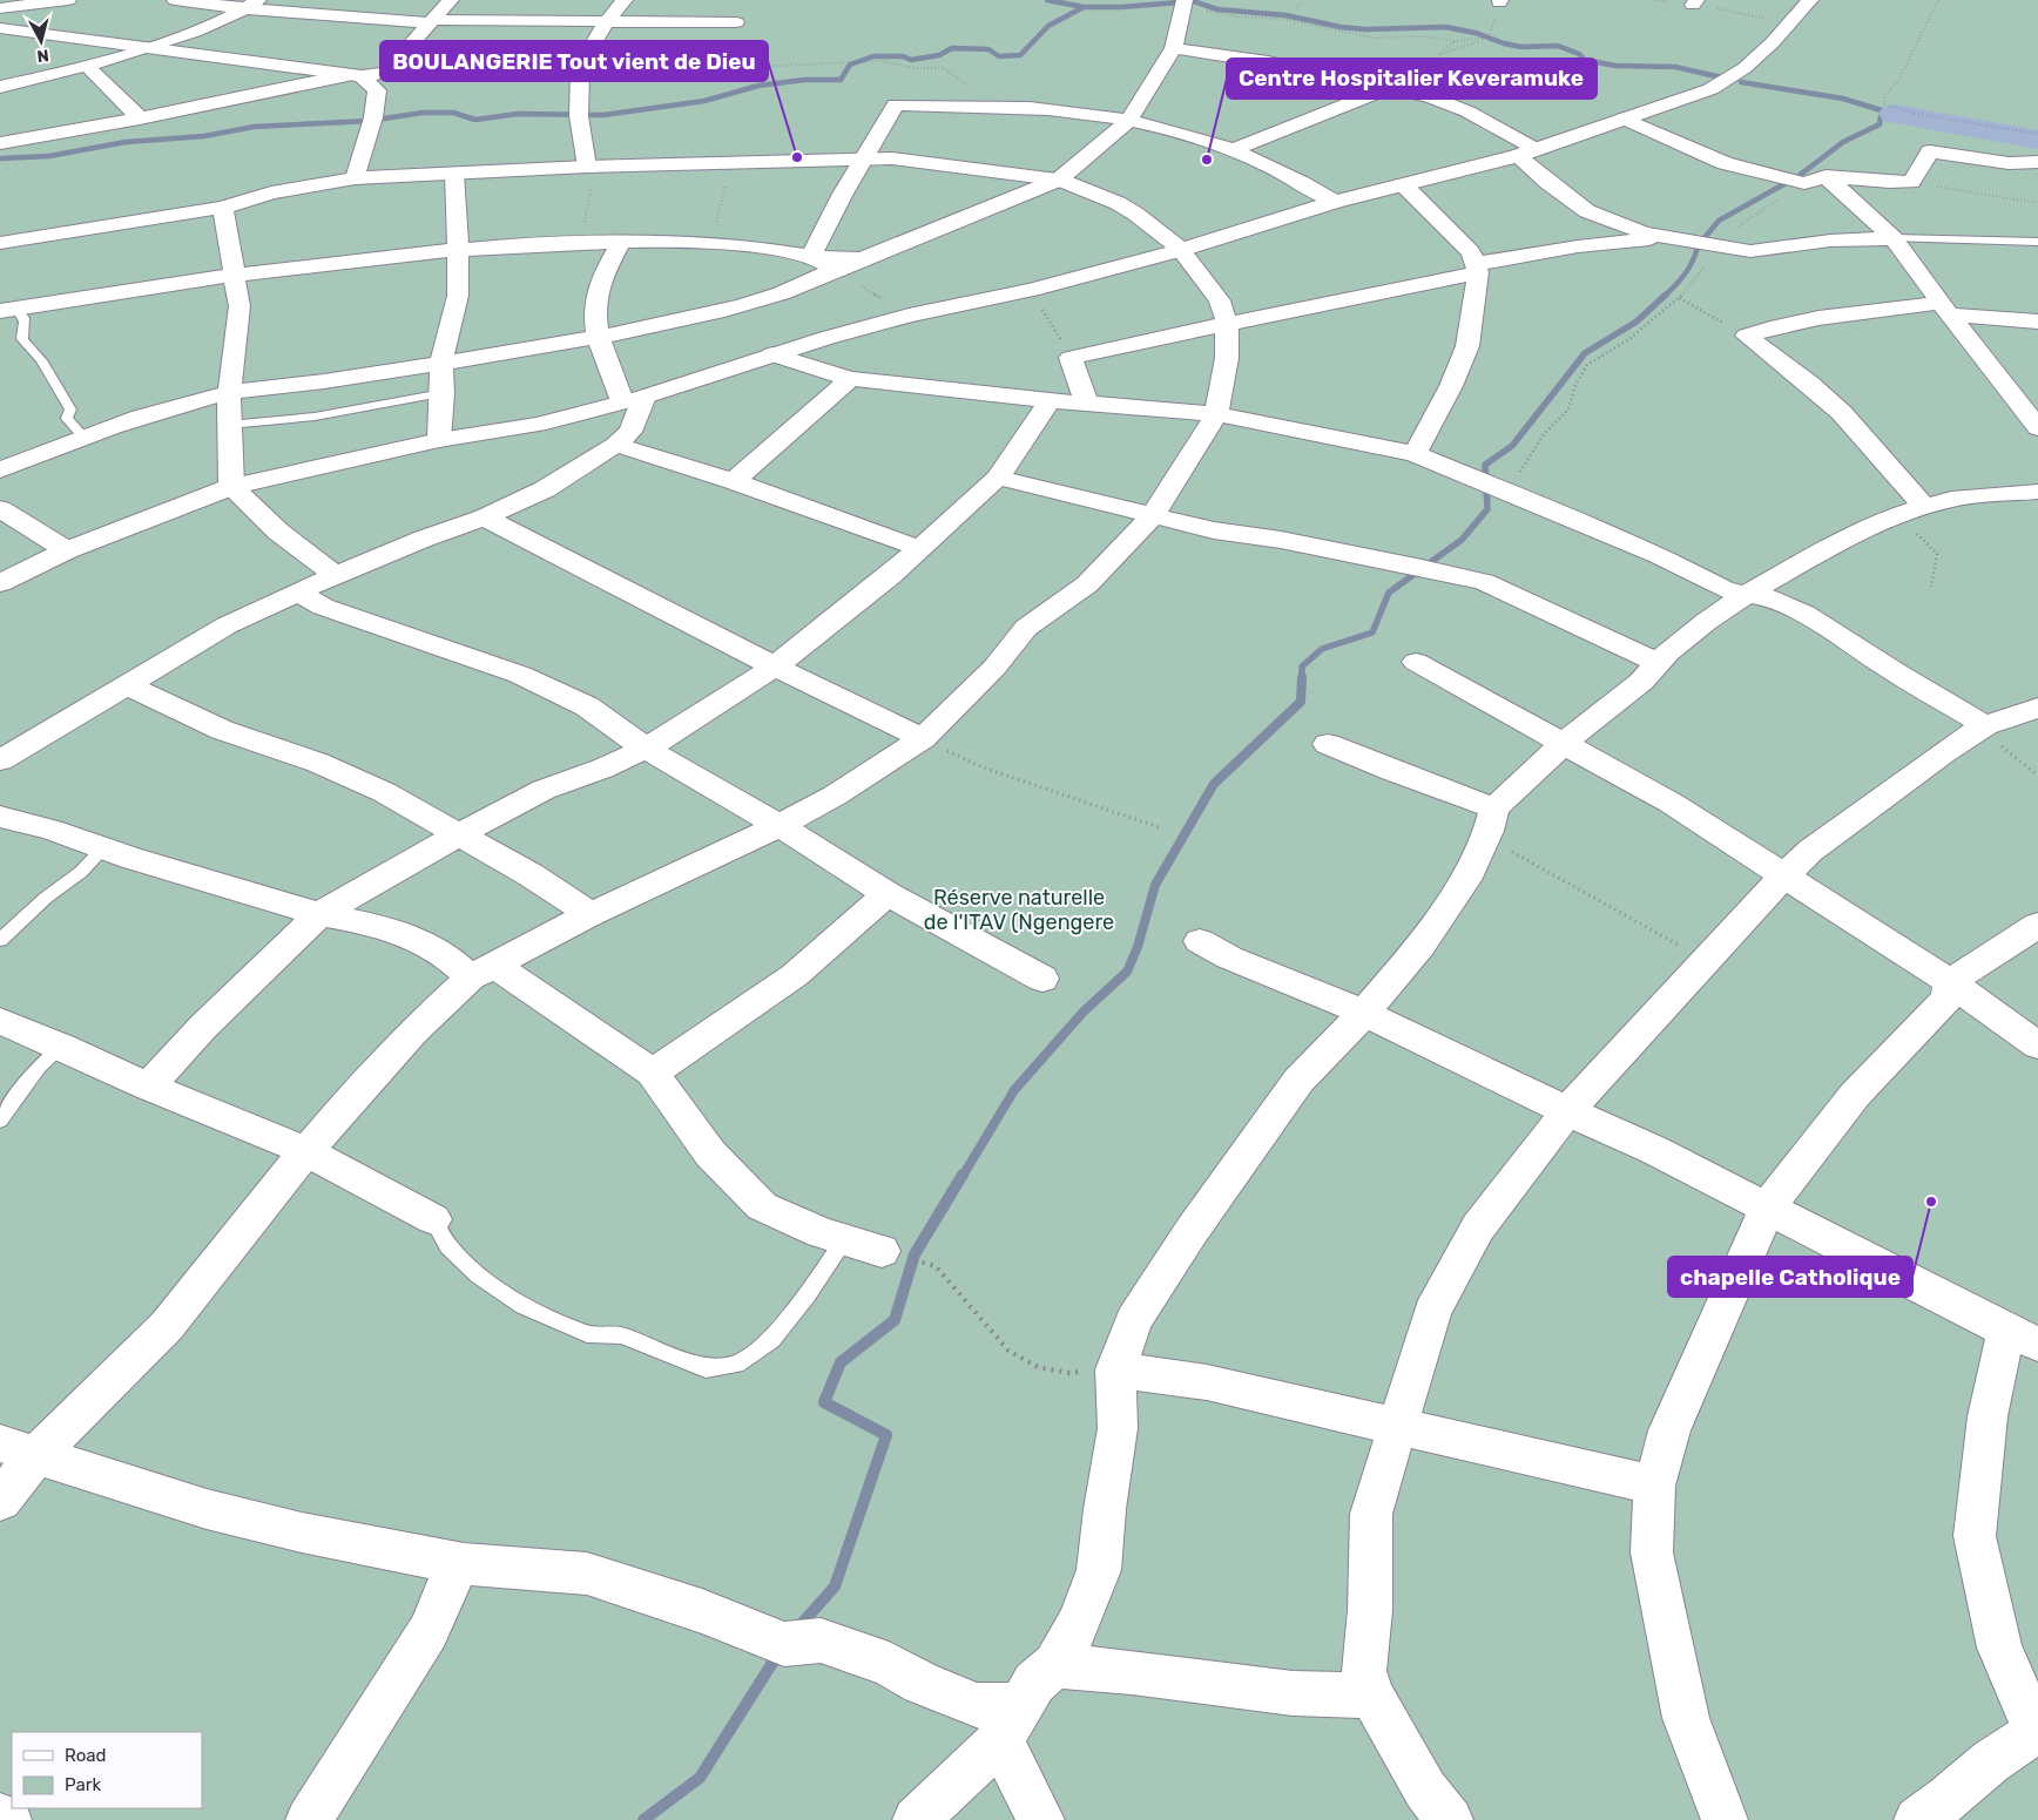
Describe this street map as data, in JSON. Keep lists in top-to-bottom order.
{
  "parks": ["Réserve naturelle de l'ITAV (Ngengere"],
  "places": ["BOULANGERIE Tout vient de Dieu", "Centre Hospitalier Keveramuke", "chapelle Catholique"],
  "legend": ["Road", "Park"],
  "north": "bottom"
}
